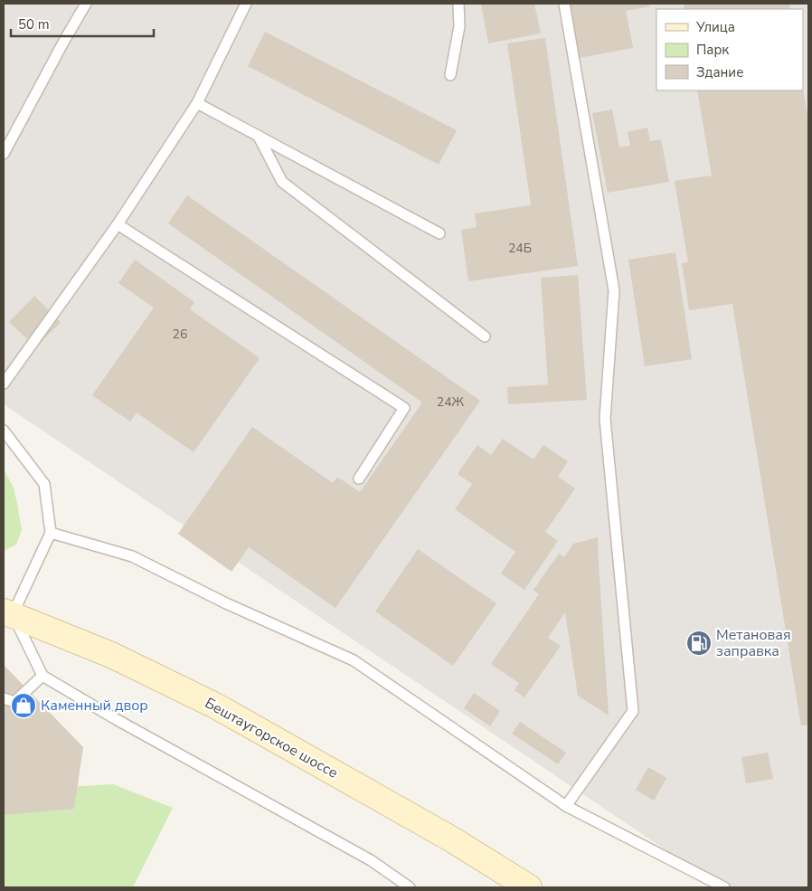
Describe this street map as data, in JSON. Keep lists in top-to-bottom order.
{
  "streets": {
    "main road": ["Бештаугорское шоссе"]
  },
  "places": {
    "fuel station": ["Метановая заправка"],
    "shop": ["Каменный двор"]
  },
  "house_numbers": ["24Б", "26", "24Ж"],
  "legend": ["Улица", "Парк", "Здание"],
  "scale_bar": "50 m"
}
